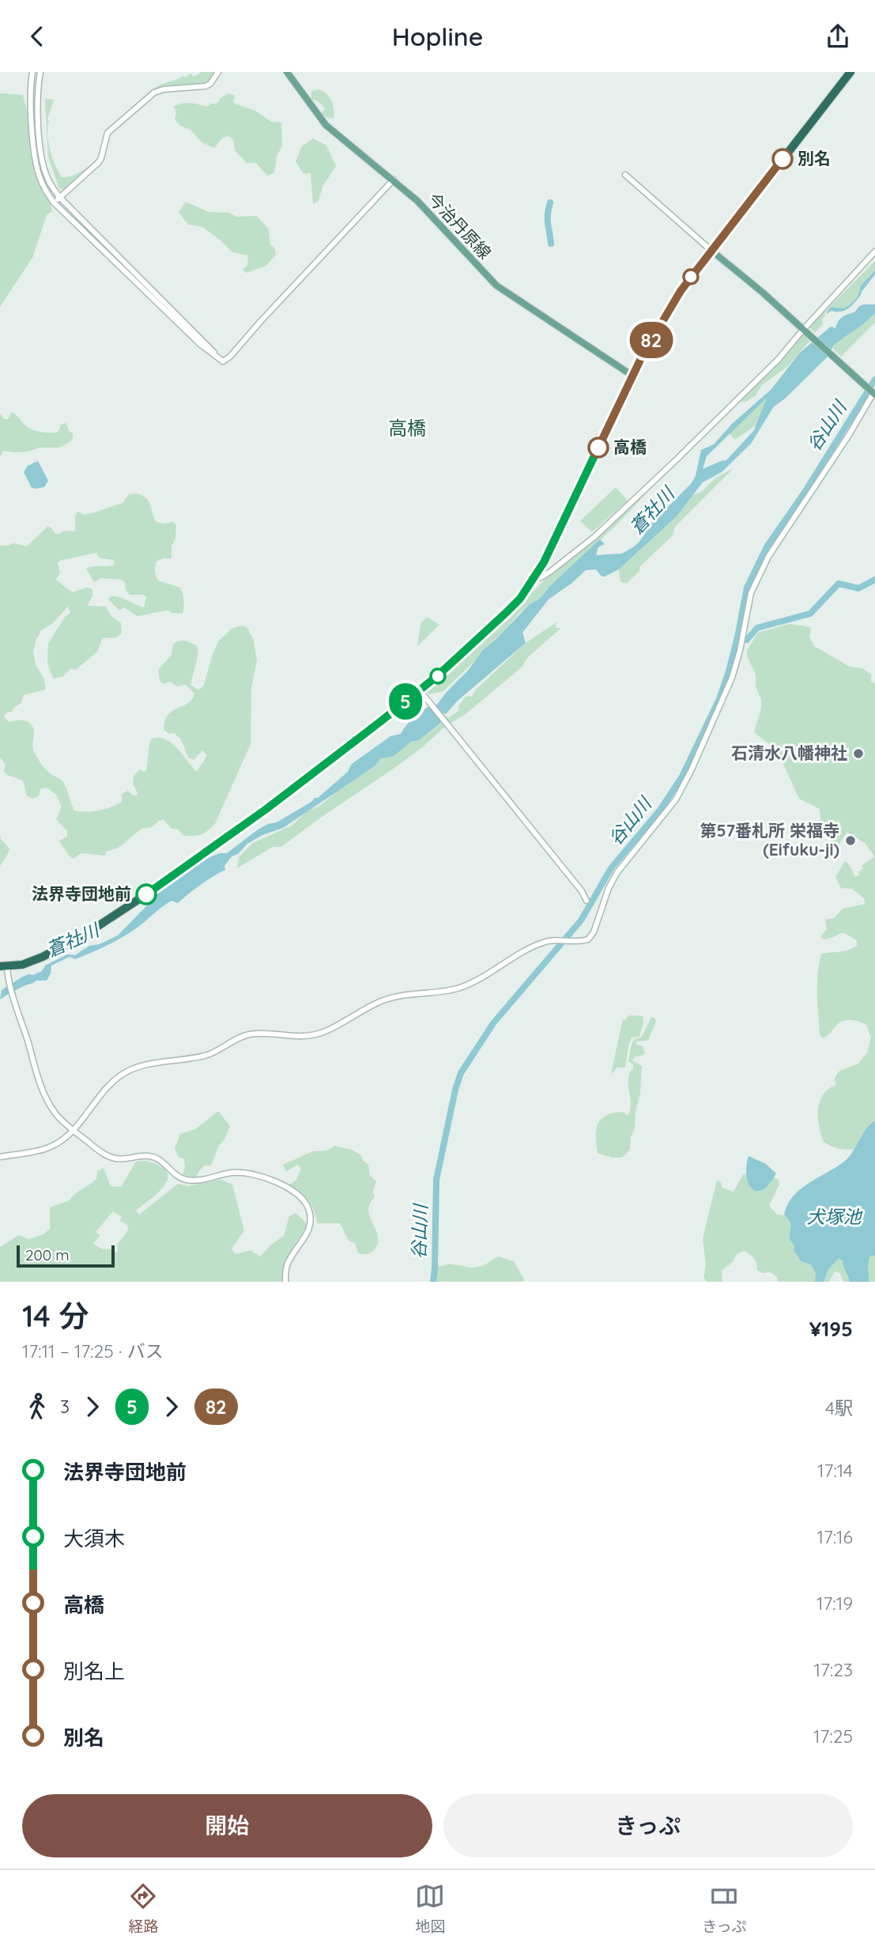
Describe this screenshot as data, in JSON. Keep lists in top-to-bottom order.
{
  "streets": {
    "main road": ["今治丹原線"]
  },
  "districts": ["高橋"],
  "water": ["谷山川", "蒼社川", "犬塚池"],
  "places": [
    "別名",
    "高橋",
    "石清水八幡神社",
    "第57番札所 栄福寺 (Eifuku-ji)",
    "法界寺団地前"
  ],
  "lines": ["bus line 82", "bus line 5"],
  "scale_bar": "200 m",
  "page": {
    "header": "Hopline",
    "on_map": ["5", "82"],
    "scale": "200 m",
    "heading": ["14 分", "17:11 – 17:25 · バス", "¥195"],
    "legs": [
      "3",
      "5",
      "82",
      "4駅"
    ],
    "list": [
      {
        "name": "法界寺団地前",
        "value": "17:14"
      },
      {
        "name": "大須木",
        "value": "17:16"
      },
      {
        "name": "高橋",
        "value": "17:19"
      },
      {
        "name": "別名上",
        "value": "17:23"
      },
      {
        "name": "別名",
        "value": "17:25"
      }
    ],
    "buttons": ["開始", "きっぷ"],
    "tabs": ["経路", "地図", "きっぷ"]
  }
}
